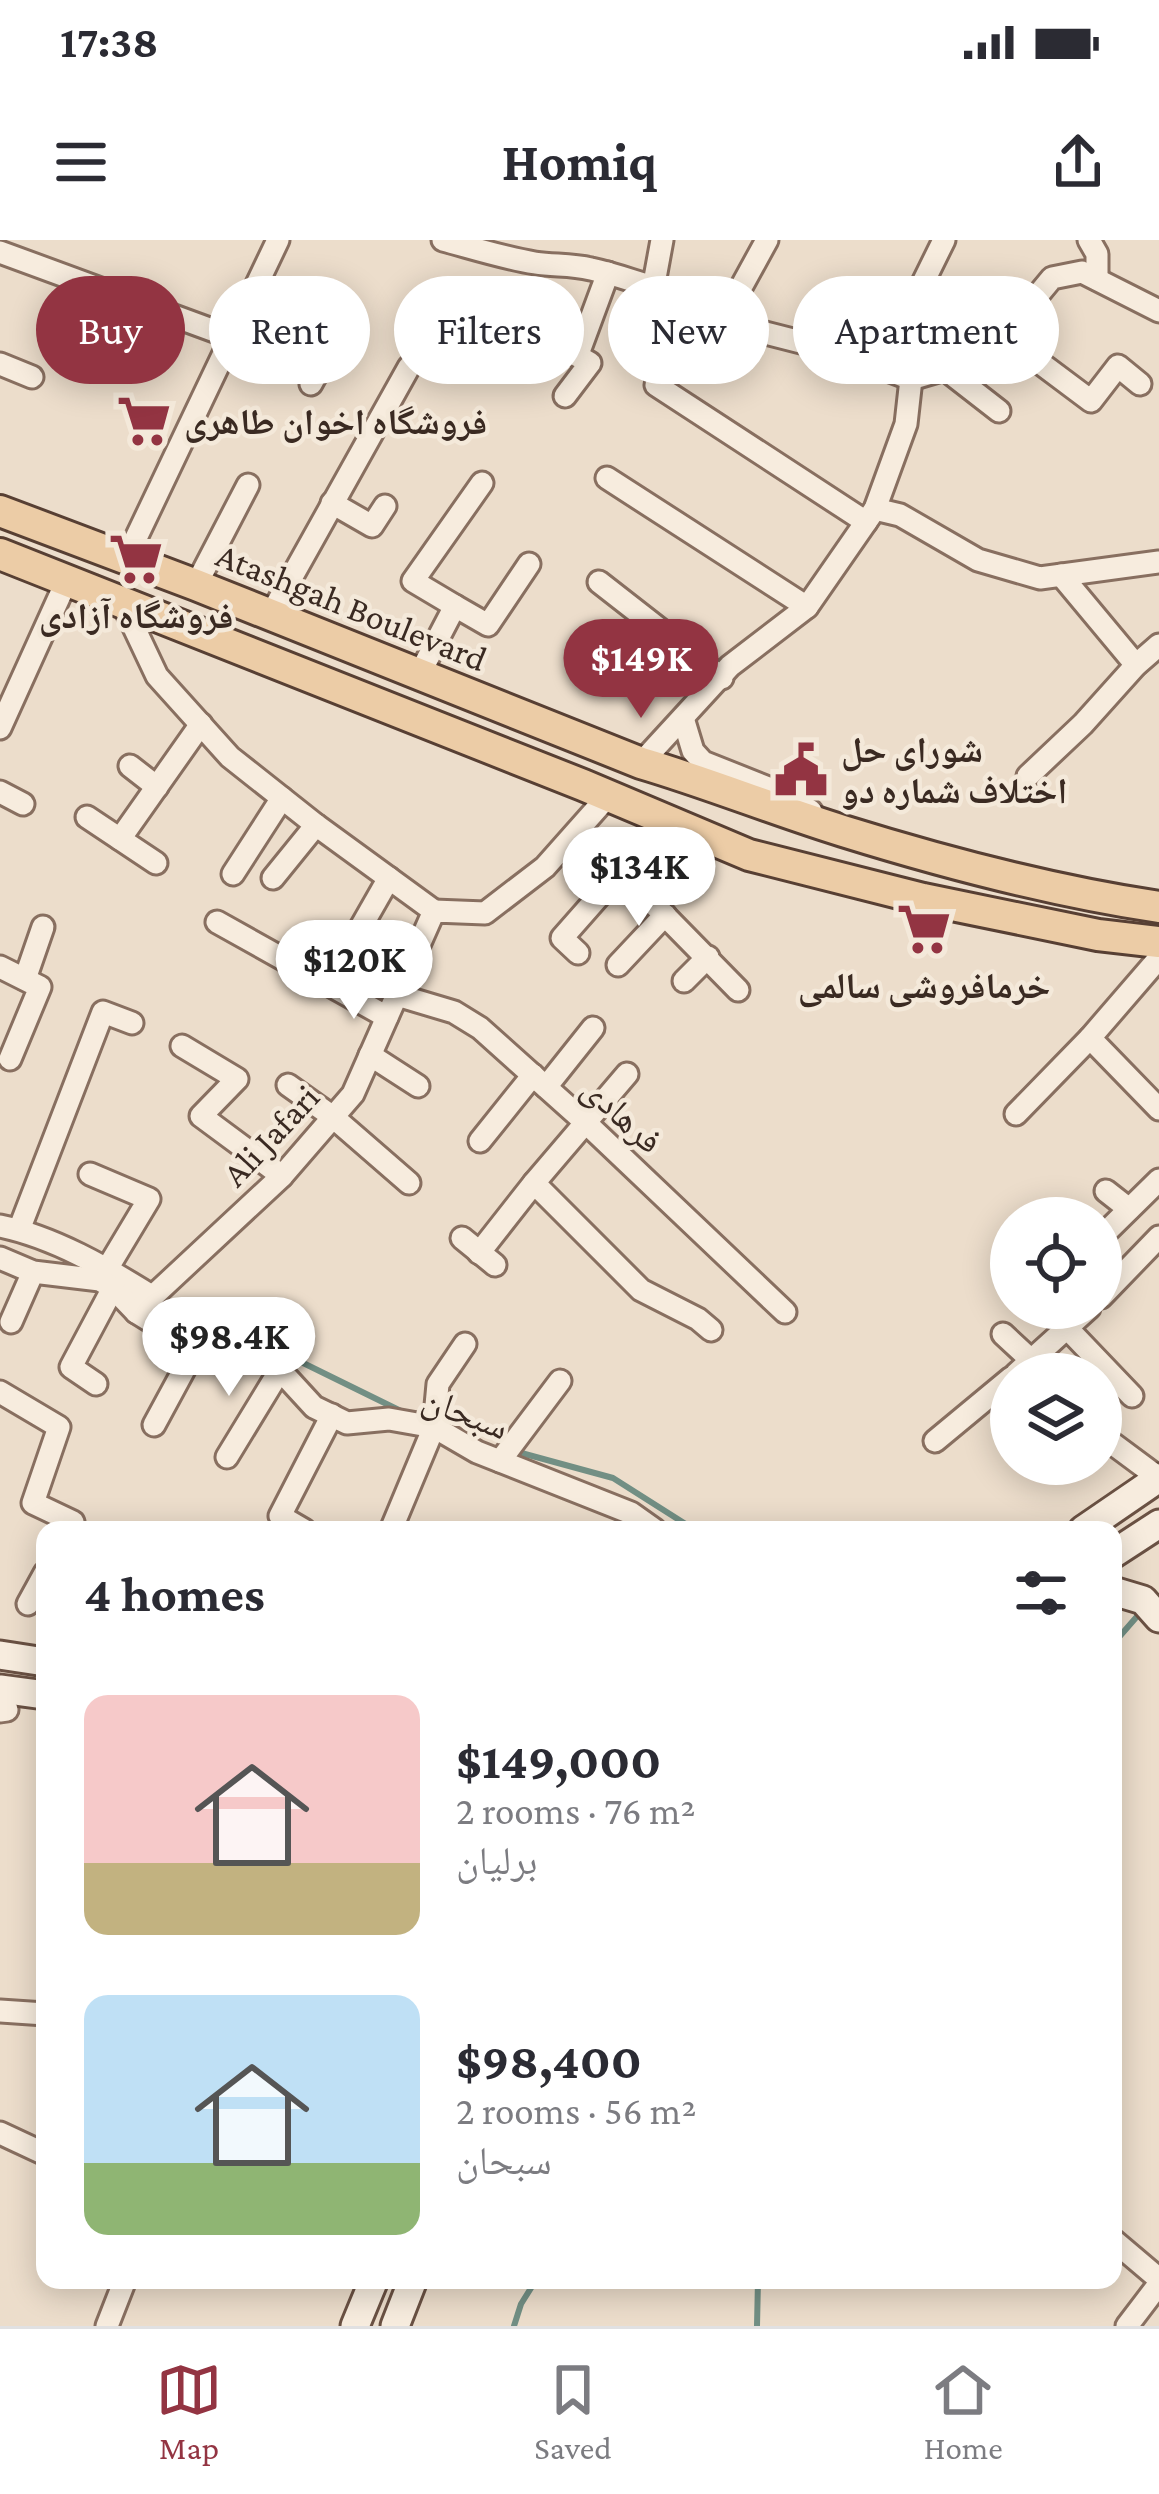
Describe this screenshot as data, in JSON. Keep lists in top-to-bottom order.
{
  "streets": {
    "main road": ["Atashgah Boulevard"],
    "street": ["فرهادی", "Ali Jafari", "سبحان"]
  },
  "crossings": [
    ["فرهادی", "Ali Jafari"]
  ],
  "places": {
    "supermarket": ["فروشگاه اخوان طاهری", "فروشگاه آزادی", "خرمافروشی سالمی"],
    "public building": ["شورای حل اختلاف شماره دو"]
  },
  "page": {
    "status": "17:38",
    "header": "Homiq",
    "chip": [
      "Buy",
      "Rent",
      "Filters",
      "New",
      "Apartment"
    ],
    "price": [
      "$149K",
      "$134K",
      "$120K",
      "$98.4K"
    ],
    "heading": "4 homes",
    "list": [
      {
        "name": "$149,000",
        "note": "2 rooms · 76 m² · برلیان"
      },
      {
        "name": "$98,400",
        "note": "2 rooms · 56 m² · سبحان"
      }
    ],
    "tabs": ["Map", "Saved", "Home"]
  }
}
